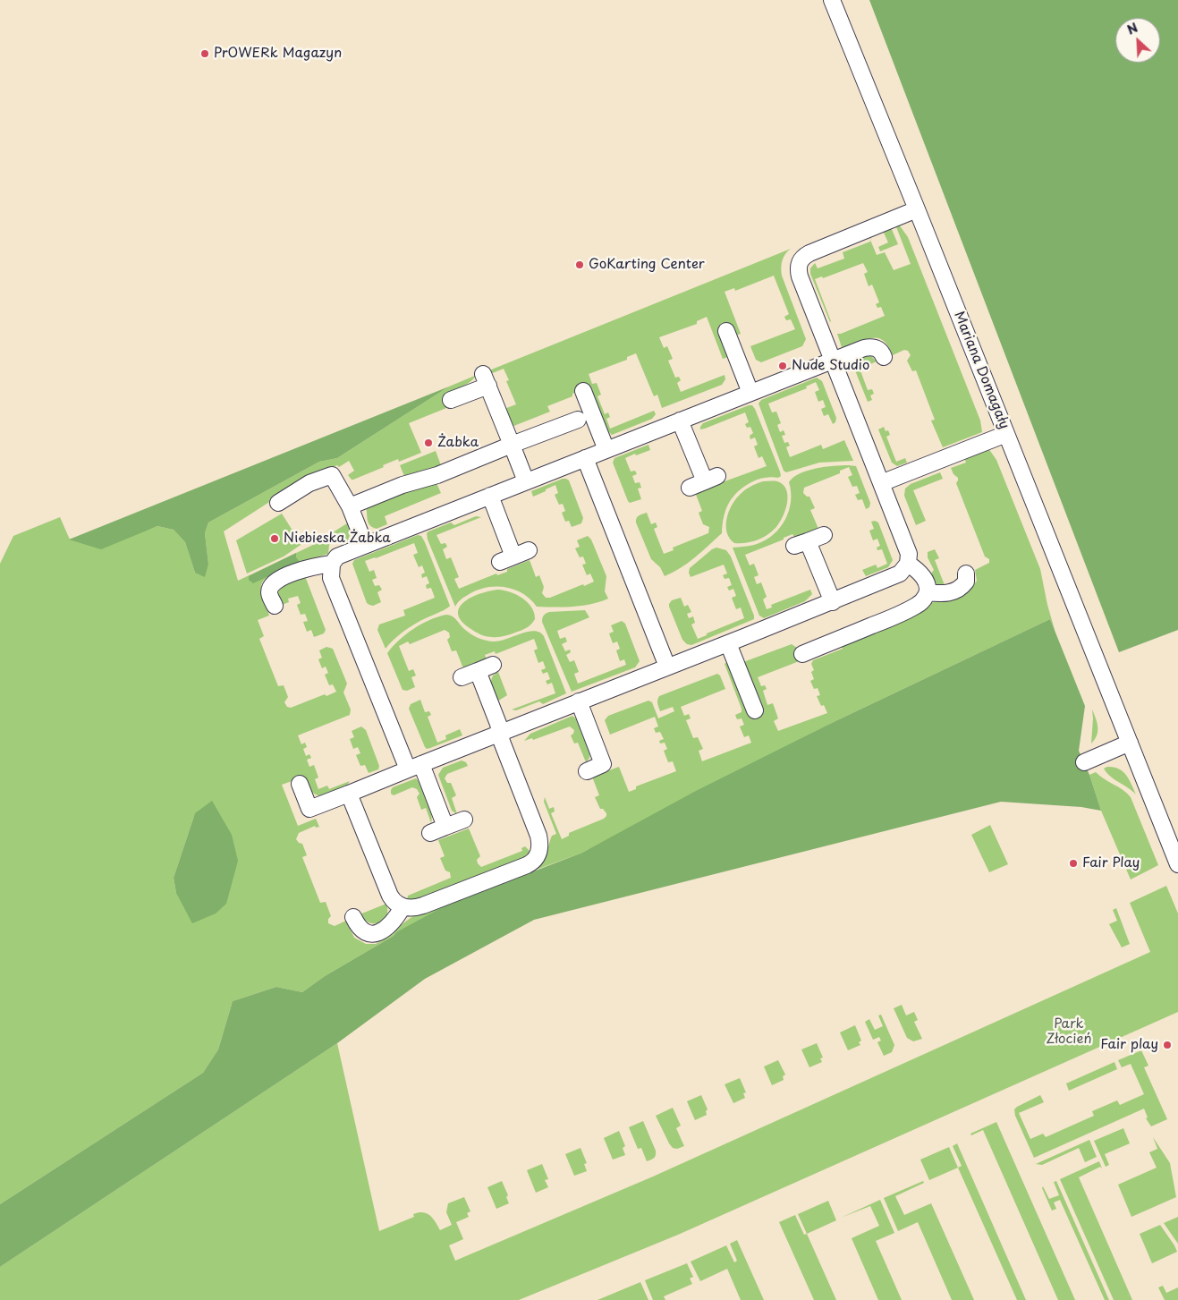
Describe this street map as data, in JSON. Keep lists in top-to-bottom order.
{
  "streets": {
    "street": ["Mariana Domagały"]
  },
  "parks": ["Park Złocień"],
  "places": [
    "PrOWERk Magazyn",
    "GoKarting Center",
    "Nude Studio",
    "Żabka",
    "Niebieska Żabka",
    "Fair Play",
    "Fair play"
  ],
  "north": "top left"
}
